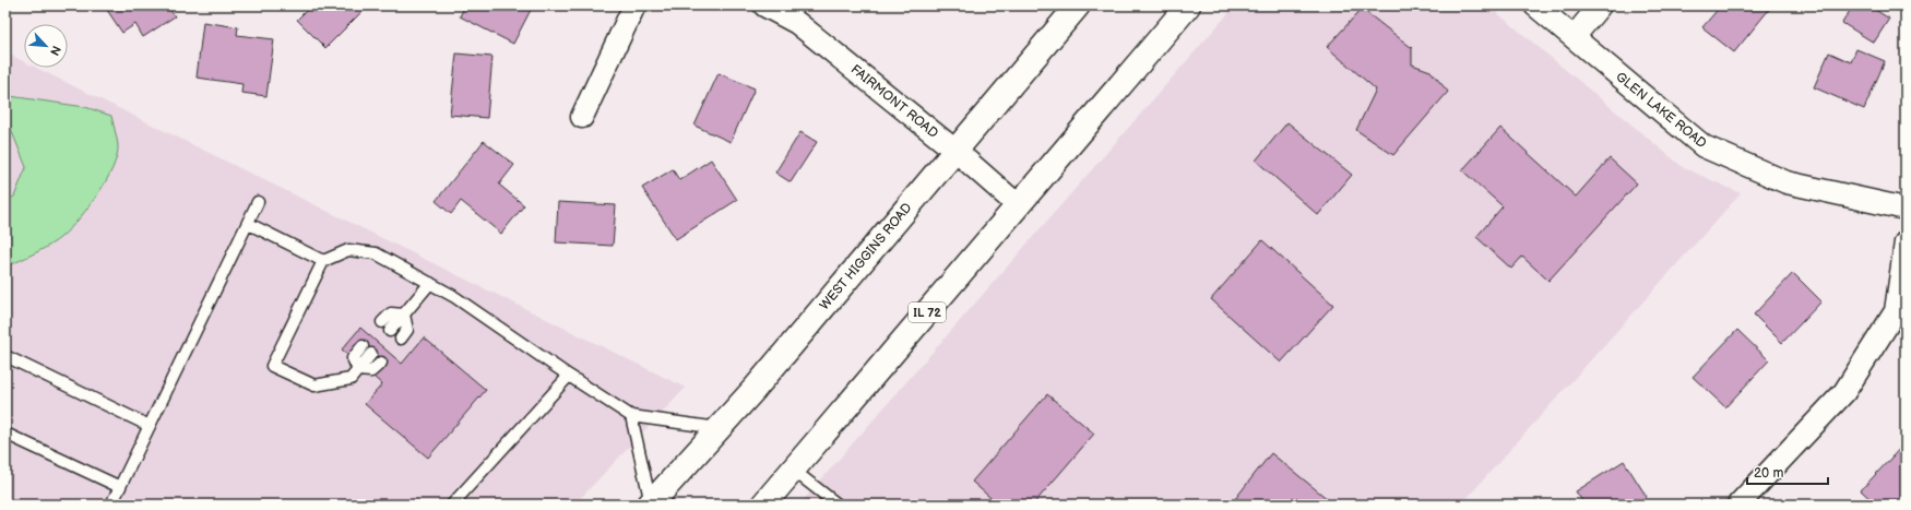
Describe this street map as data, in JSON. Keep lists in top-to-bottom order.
{
  "streets": {
    "main road": ["WEST HIGGINS ROAD", "IL 72"],
    "street": ["FAIRMONT ROAD", "GLEN LAKE ROAD"]
  },
  "crossings": [
    ["FAIRMONT ROAD", "WEST HIGGINS ROAD"],
    ["FAIRMONT ROAD", "IL 72"]
  ],
  "scale_bar": "20 m",
  "north": "bottom right"
}
